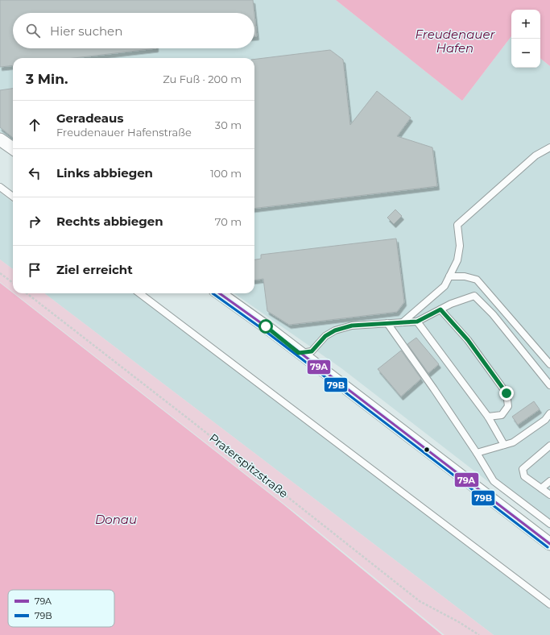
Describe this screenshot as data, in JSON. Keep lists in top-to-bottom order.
{
  "streets": {
    "path": ["Praterspitzstraße"]
  },
  "water": ["Freudenauer Hafen", "Donau"],
  "lines": ["transit line 79A", "transit line 79B"],
  "legend": ["79A", "79B"],
  "page": {
    "map_buttons": ["+", "−"],
    "search": "Hier suchen",
    "heading": ["3 Min.", "Zu Fuß · 200 m"],
    "list": [
      ["Geradeaus", "Freudenauer Hafenstraße", "30 m"],
      ["Links abbiegen", "100 m"],
      ["Rechts abbiegen", "70 m"],
      "Ziel erreicht"
    ]
  }
}
